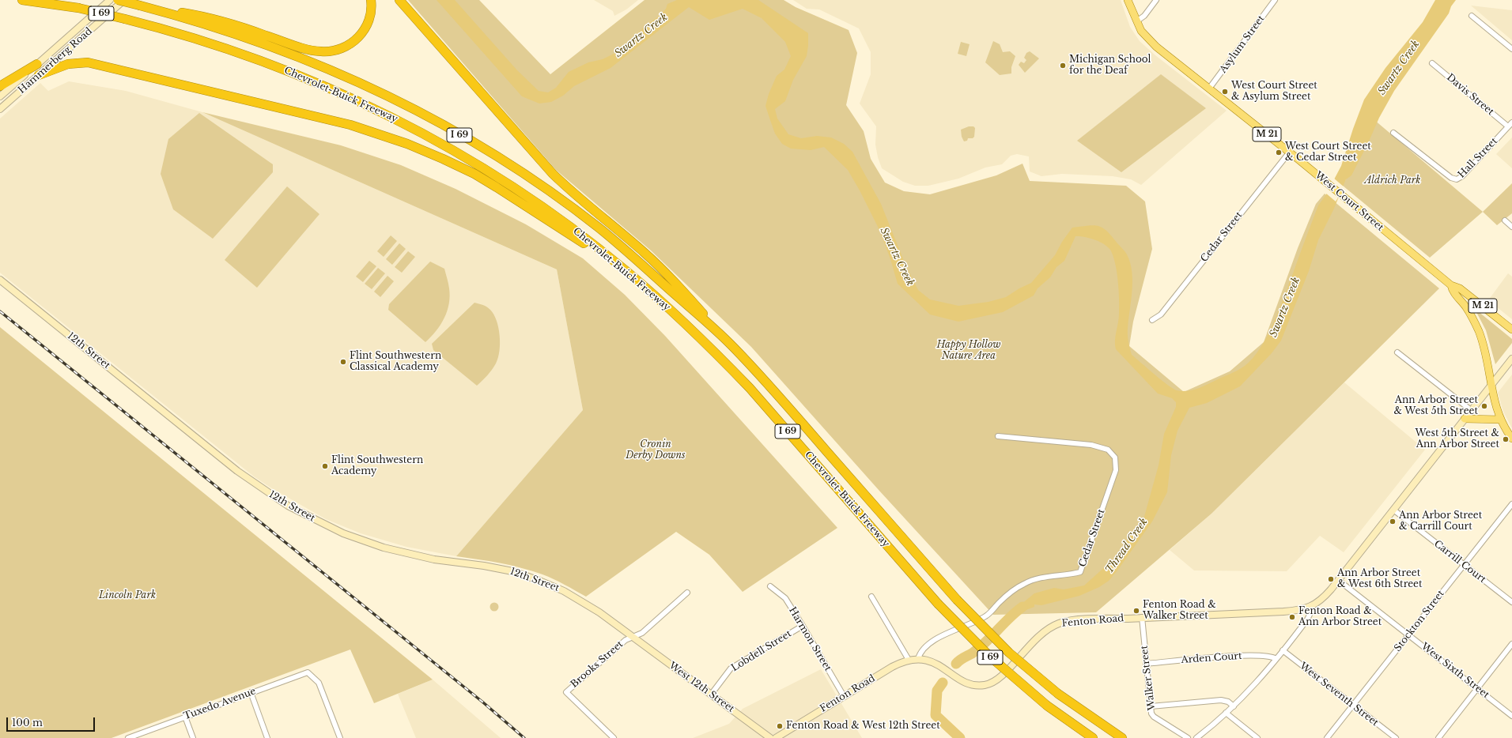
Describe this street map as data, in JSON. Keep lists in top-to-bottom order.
{
  "streets": {
    "highway": ["I 69", "Chevrolet-Buick Freeway"],
    "main road": ["M 21", "West Court Street"],
    "street": [
      "Asylum Street",
      "Hammerberg Road",
      "Davis Street",
      "Hall Street",
      "Cedar Street",
      "12th Street",
      "Carrill Court",
      "Fenton Road",
      "Stockton Street",
      "Harmon Street",
      "Lobdell Street",
      "Arden Court",
      "Brooks Street",
      "West Sixth Street",
      "Walker Street",
      "West 12th Street",
      "West Seventh Street",
      "Tuxedo Avenue"
    ]
  },
  "crossings": [
    ["Asylum Street", "West Court Street"],
    ["Davis Street", "Hall Street"],
    ["M 21", "West Court Street"],
    ["West Court Street", "Cedar Street"],
    ["Cedar Street", "Fenton Road"],
    ["12th Street", "Brooks Street"],
    ["12th Street", "West 12th Street"],
    ["Carrill Court", "Stockton Street"],
    ["Fenton Road", "Harmon Street"],
    ["Fenton Road", "Walker Street"],
    ["Stockton Street", "West Sixth Street"],
    ["Stockton Street", "West Seventh Street"],
    ["Harmon Street", "Lobdell Street"],
    ["Lobdell Street", "West 12th Street"],
    ["Arden Court", "Walker Street"],
    ["Brooks Street", "West 12th Street"]
  ],
  "water": ["Swartz Creek", "Thread Creek"],
  "parks": [
    "Aldrich Park",
    "Happy Hollow Nature Area",
    "Cronin Derby Downs",
    "Lincoln Park"
  ],
  "places": [
    "Michigan School for the Deaf",
    "West Court Street & Asylum Street",
    "West Court Street & Cedar Street",
    "Flint Southwestern Classical Academy",
    "Ann Arbor Street & West 5th Street",
    "West 5th Street & Ann Arbor Street",
    "Flint Southwestern Academy",
    "Ann Arbor Street & Carrill Court",
    "Ann Arbor Street & West 6th Street",
    "Fenton Road & Walker Street",
    "Fenton Road & Ann Arbor Street",
    "Fenton Road & West 12th Street"
  ],
  "scale_bar": "100 m"
}
